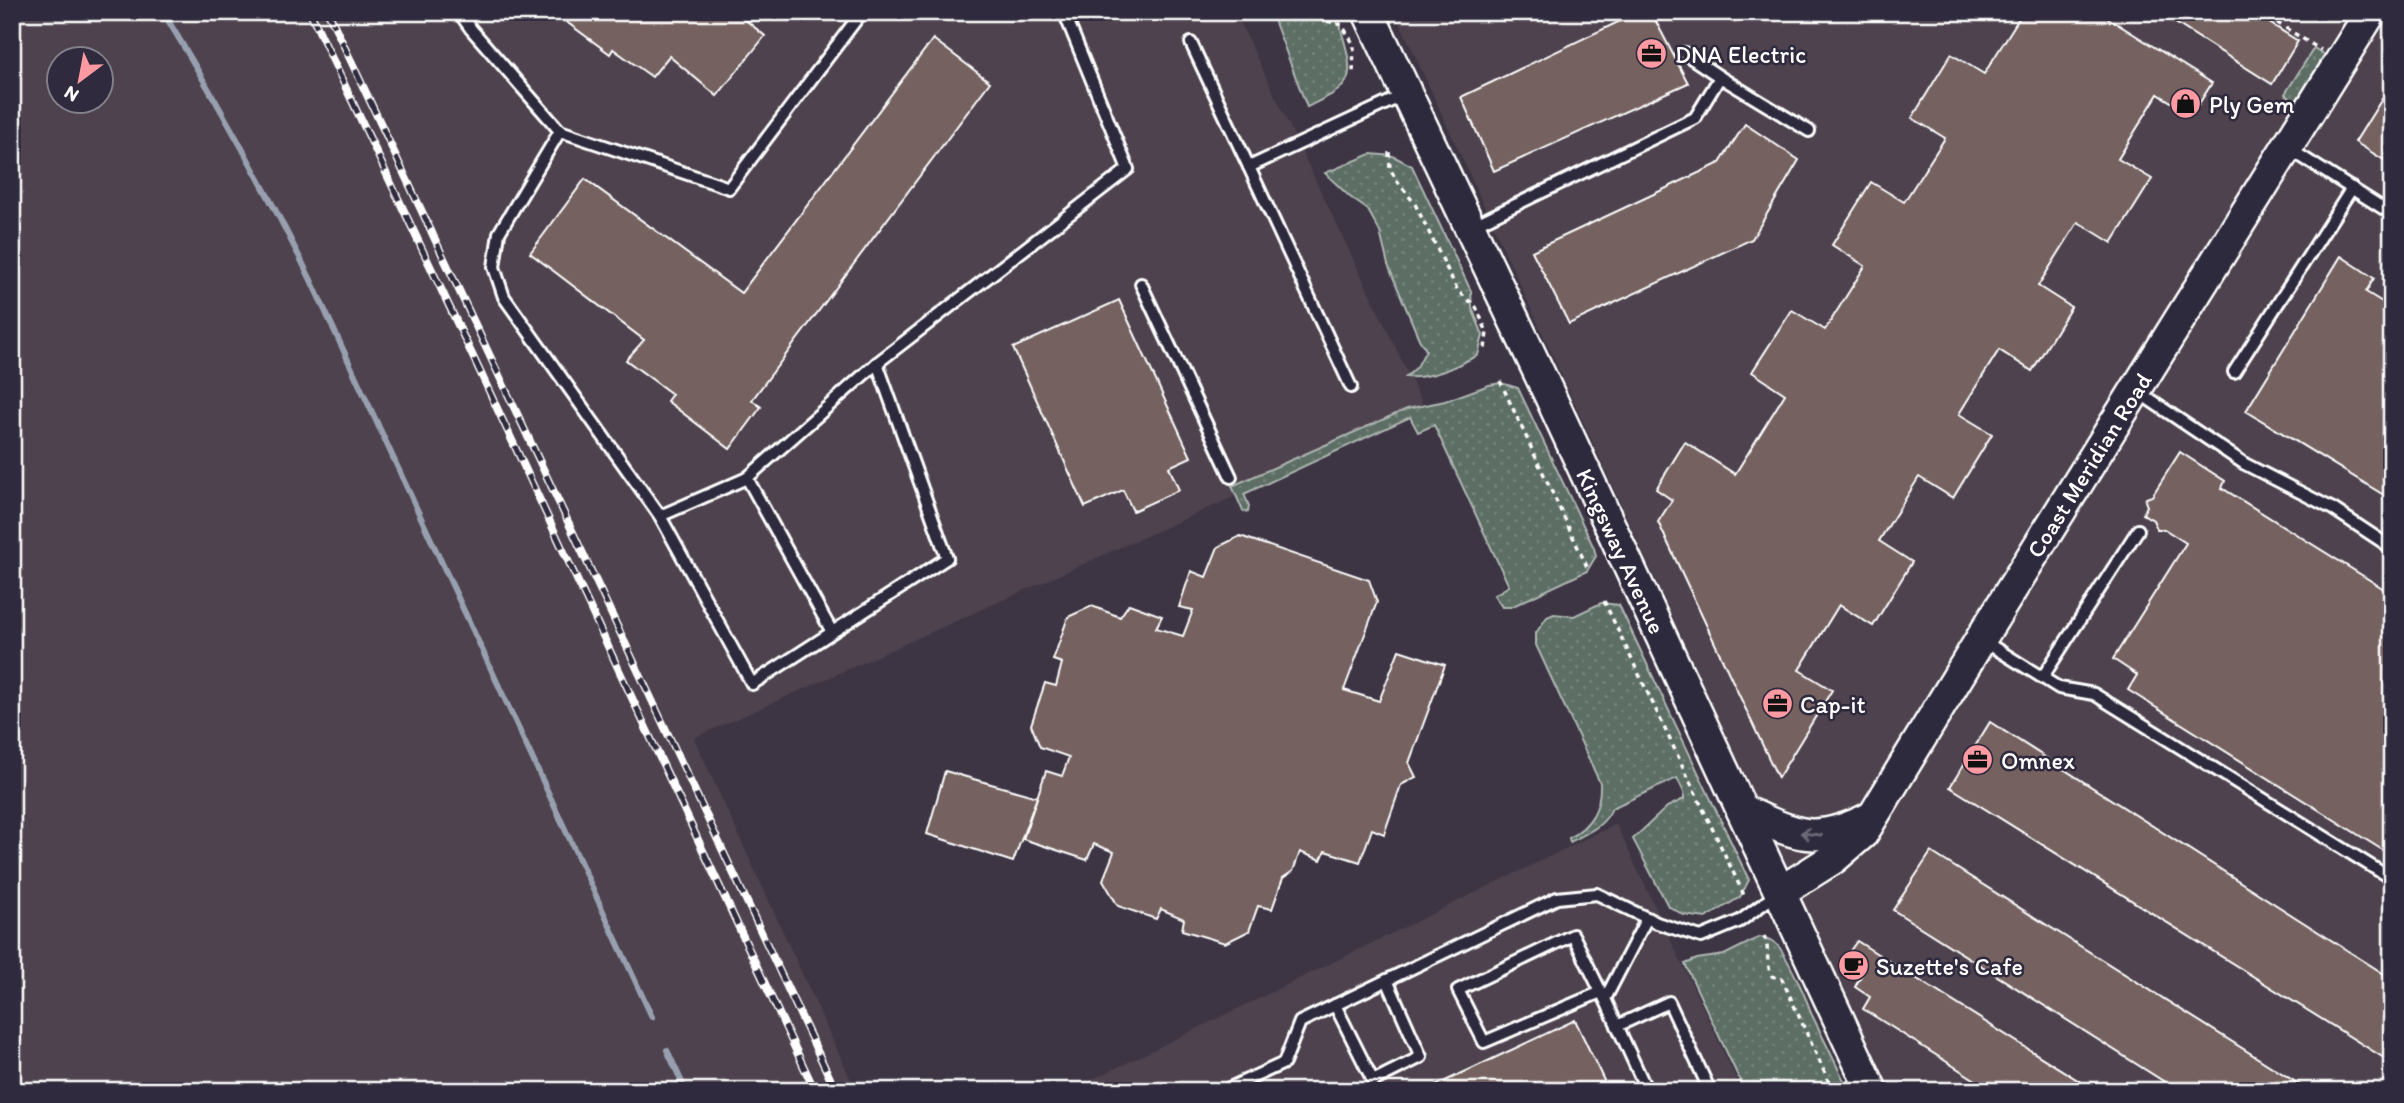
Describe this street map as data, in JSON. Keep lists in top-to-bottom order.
{
  "streets": {
    "main road": ["Coast Meridian Road", "Kingsway Avenue"]
  },
  "crossings": [
    ["Coast Meridian Road", "Kingsway Avenue"]
  ],
  "places": {
    "office": ["DNA Electric", "Cap-it", "Omnex"],
    "shop": ["Ply Gem"],
    "cafe": ["Suzette's Cafe"]
  },
  "north": "bottom left"
}
